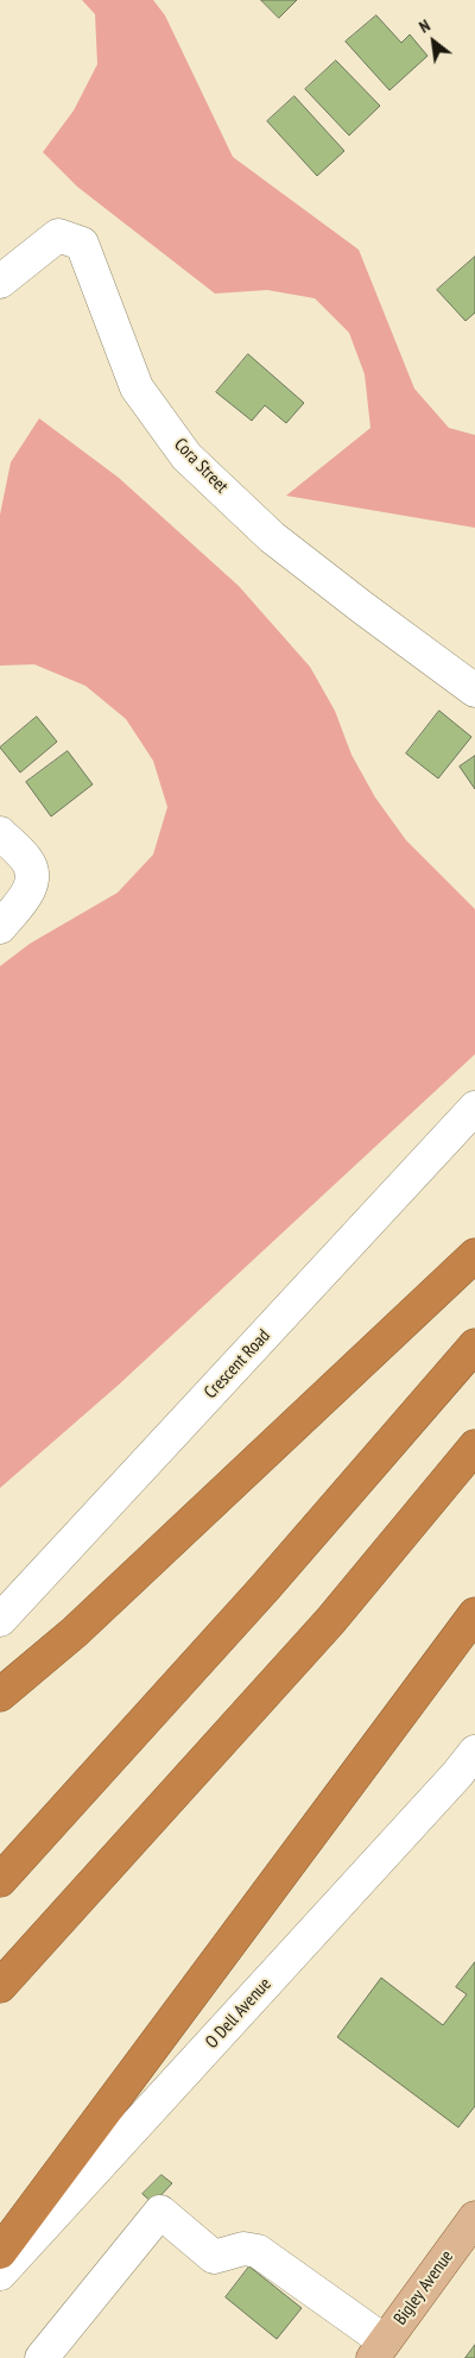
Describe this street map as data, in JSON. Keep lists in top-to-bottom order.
{
  "streets": {
    "main road": ["Bigley Avenue"],
    "street": ["Cora Street", "Crescent Road", "O Dell Avenue"]
  },
  "north": "top left"
}
